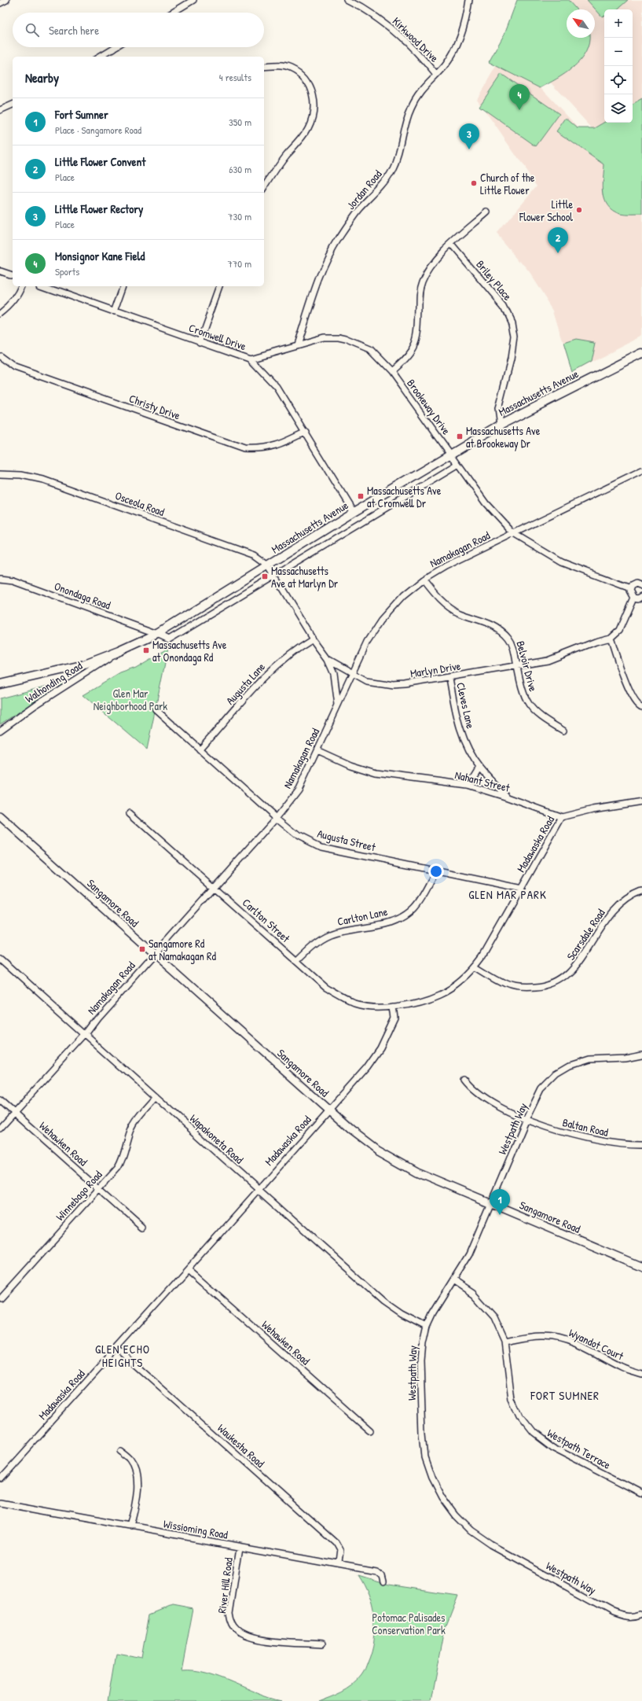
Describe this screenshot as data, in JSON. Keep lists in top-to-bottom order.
{
  "streets": {
    "main road": ["Massachusetts Avenue"],
    "street": [
      "Kirkwood Drive",
      "Jordan Road",
      "Briley Place",
      "Cromwell Drive",
      "Christy Drive",
      "Brookeway Drive",
      "Osceola Road",
      "Namakagan Road",
      "Onondaga Road",
      "Belvoir Drive",
      "Marlyn Drive",
      "Walhonding Road",
      "Augusta Lane",
      "Cleves Lane",
      "Nahant Street",
      "Augusta Street",
      "Madawaska Road",
      "Sangamore Road",
      "Carlton Lane",
      "Carlton Street",
      "Scarsdale Road",
      "Baltan Road",
      "Westpath Way",
      "Wapakoneta Road",
      "Wehawken Road",
      "Winnebago Road",
      "Wyandot Court",
      "Waukesha Road",
      "Westpath Terrace",
      "Wissioming Road",
      "River Hill Road"
    ]
  },
  "crossings": [
    ["Kirkwood Drive", "Jordan Road"],
    ["Jordan Road", "Brookeway Drive"],
    ["Briley Place", "Massachusetts Avenue"],
    ["Cromwell Drive", "Massachusetts Avenue"],
    ["Cromwell Drive", "Christy Drive"],
    ["Cromwell Drive", "Brookeway Drive"],
    ["Massachusetts Avenue", "Brookeway Drive"],
    ["Massachusetts Avenue", "Osceola Road"],
    ["Massachusetts Avenue", "Onondaga Road"],
    ["Massachusetts Avenue", "Marlyn Drive"],
    ["Massachusetts Avenue", "Walhonding Road"],
    ["Brookeway Drive", "Namakagan Road"],
    ["Osceola Road", "Marlyn Drive"],
    ["Namakagan Road", "Belvoir Drive"],
    ["Namakagan Road", "Marlyn Drive"],
    ["Namakagan Road", "Nahant Street"],
    ["Namakagan Road", "Augusta Street"],
    ["Namakagan Road", "Sangamore Road"],
    ["Namakagan Road", "Carlton Street"],
    ["Namakagan Road", "Wapakoneta Road"],
    ["Namakagan Road", "Wehawken Road"],
    ["Belvoir Drive", "Marlyn Drive"],
    ["Marlyn Drive", "Augusta Lane"],
    ["Marlyn Drive", "Cleves Lane"],
    ["Augusta Lane", "Augusta Street"],
    ["Cleves Lane", "Nahant Street"],
    ["Nahant Street", "Madawaska Road"],
    ["Augusta Street", "Madawaska Road"],
    ["Augusta Street", "Carlton Lane"],
    ["Madawaska Road", "Sangamore Road"],
    ["Madawaska Road", "Carlton Street"],
    ["Madawaska Road", "Scarsdale Road"],
    ["Madawaska Road", "Wapakoneta Road"],
    ["Madawaska Road", "Wehawken Road"],
    ["Madawaska Road", "Waukesha Road"],
    ["Sangamore Road", "Westpath Way"],
    ["Carlton Lane", "Carlton Street"],
    ["Baltan Road", "Westpath Way"],
    ["Westpath Way", "Wapakoneta Road"],
    ["Westpath Way", "Westpath Terrace"],
    ["Wapakoneta Road", "Winnebago Road"],
    ["Wehawken Road", "Winnebago Road"],
    ["Wyandot Court", "Westpath Terrace"],
    ["Waukesha Road", "Wissioming Road"],
    ["Wissioming Road", "River Hill Road"]
  ],
  "districts": ["GLEN MAR PARK", "GLEN ECHO HEIGHTS", "FORT SUMNER"],
  "parks": ["Glen Mar Neighborhood Park", "Potomac Palisades Conservation Park"],
  "places": {
    "other": ["Church of the Little Flower", "Little Flower School"],
    "transit": [
      "Massachusetts Ave at Brookeway Dr",
      "Massachusetts Ave at Cromwell Dr",
      "Massachusetts Ave at Marlyn Dr",
      "Massachusetts Ave at Onondaga Rd",
      "Sangamore Rd at Namakagan Rd"
    ]
  },
  "north": "top left",
  "page": {
    "map_buttons": ["+", "−"],
    "search": "Search here",
    "heading": ["Nearby", "4 results"],
    "pins": [
      "4",
      "3",
      "2",
      "1"
    ],
    "list": [
      {
        "mark": "1",
        "name": "Fort Sumner",
        "note": "Place · Sangamore Road",
        "value": "350 m"
      },
      {
        "mark": "2",
        "name": "Little Flower Convent",
        "note": "Place",
        "value": "630 m"
      },
      {
        "mark": "3",
        "name": "Little Flower Rectory",
        "note": "Place",
        "value": "730 m"
      },
      {
        "mark": "4",
        "name": "Monsignor Kane Field",
        "note": "Sports",
        "value": "770 m"
      }
    ]
  }
}
